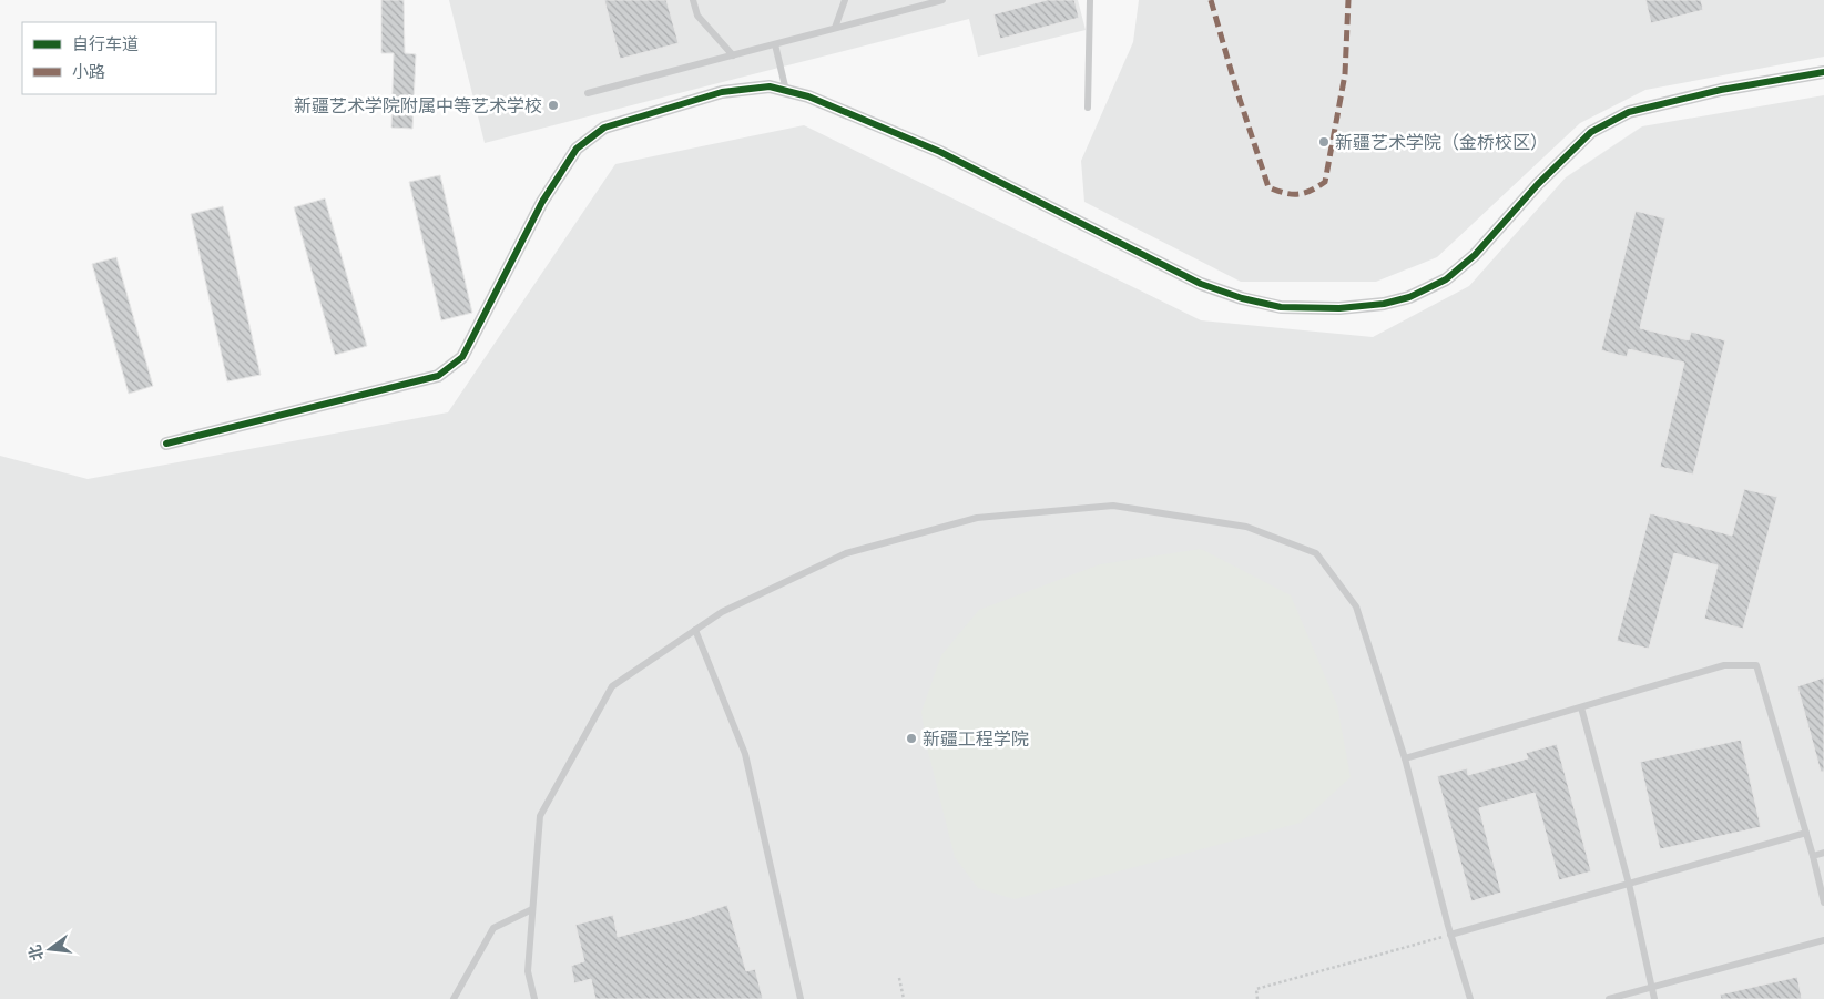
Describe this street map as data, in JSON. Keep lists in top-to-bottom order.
{
  "places": ["新疆艺术学院附属中等艺术学校", "新疆艺术学院（金桥校区）", "新疆工程学院"],
  "legend": ["自行车道", "小路"],
  "north": "left"
}
